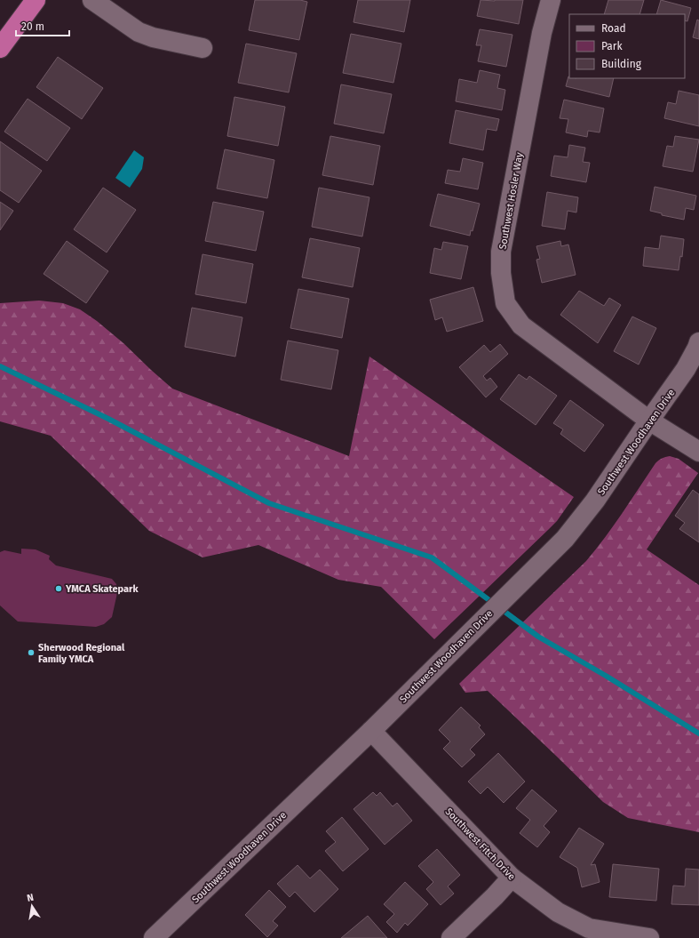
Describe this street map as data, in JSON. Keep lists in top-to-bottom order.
{
  "streets": {
    "street": ["Southwest Hosler Way", "Southwest Woodhaven Drive", "Southwest Fitch Drive"]
  },
  "crossings": [
    ["Southwest Hosler Way", "Southwest Woodhaven Drive"],
    ["Southwest Woodhaven Drive", "Southwest Fitch Drive"]
  ],
  "places": ["YMCA Skatepark", "Sherwood Regional Family YMCA"],
  "legend": ["Road", "Park", "Building"],
  "scale_bar": "20 m",
  "north": "top"
}
